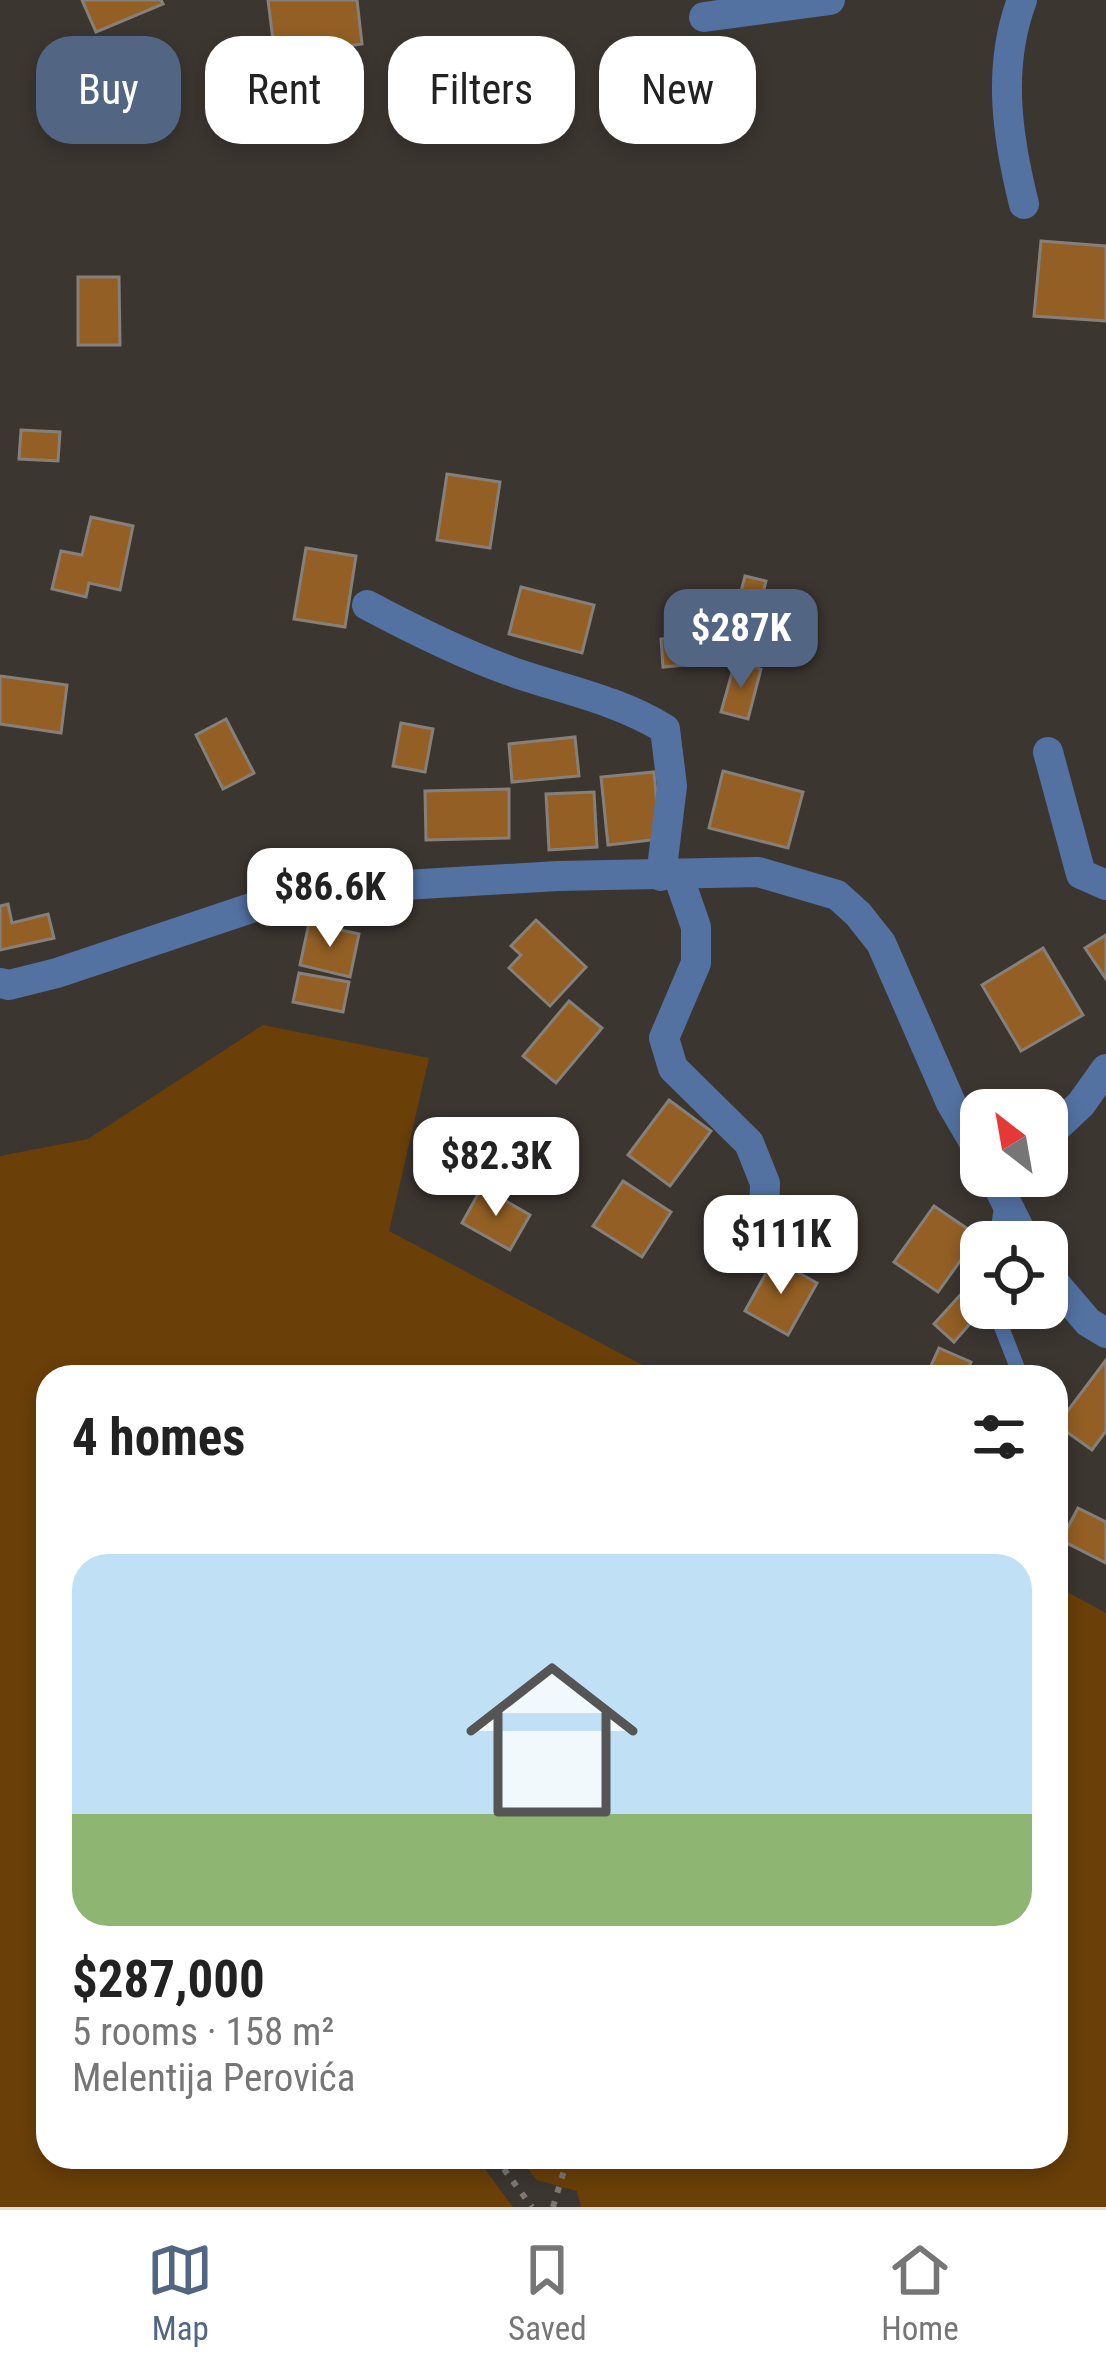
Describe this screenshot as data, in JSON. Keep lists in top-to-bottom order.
{
  "north": "top left",
  "page": {
    "chip": [
      "Buy",
      "Rent",
      "Filters",
      "New"
    ],
    "price": [
      "$287K",
      "$86.6K",
      "$82.3K",
      "$111K"
    ],
    "heading": "4 homes",
    "list": [
      {
        "name": "$287,000",
        "note": "5 rooms · 158 m² · Melentija Perovića"
      }
    ],
    "tabs": ["Map", "Saved", "Home"]
  }
}
